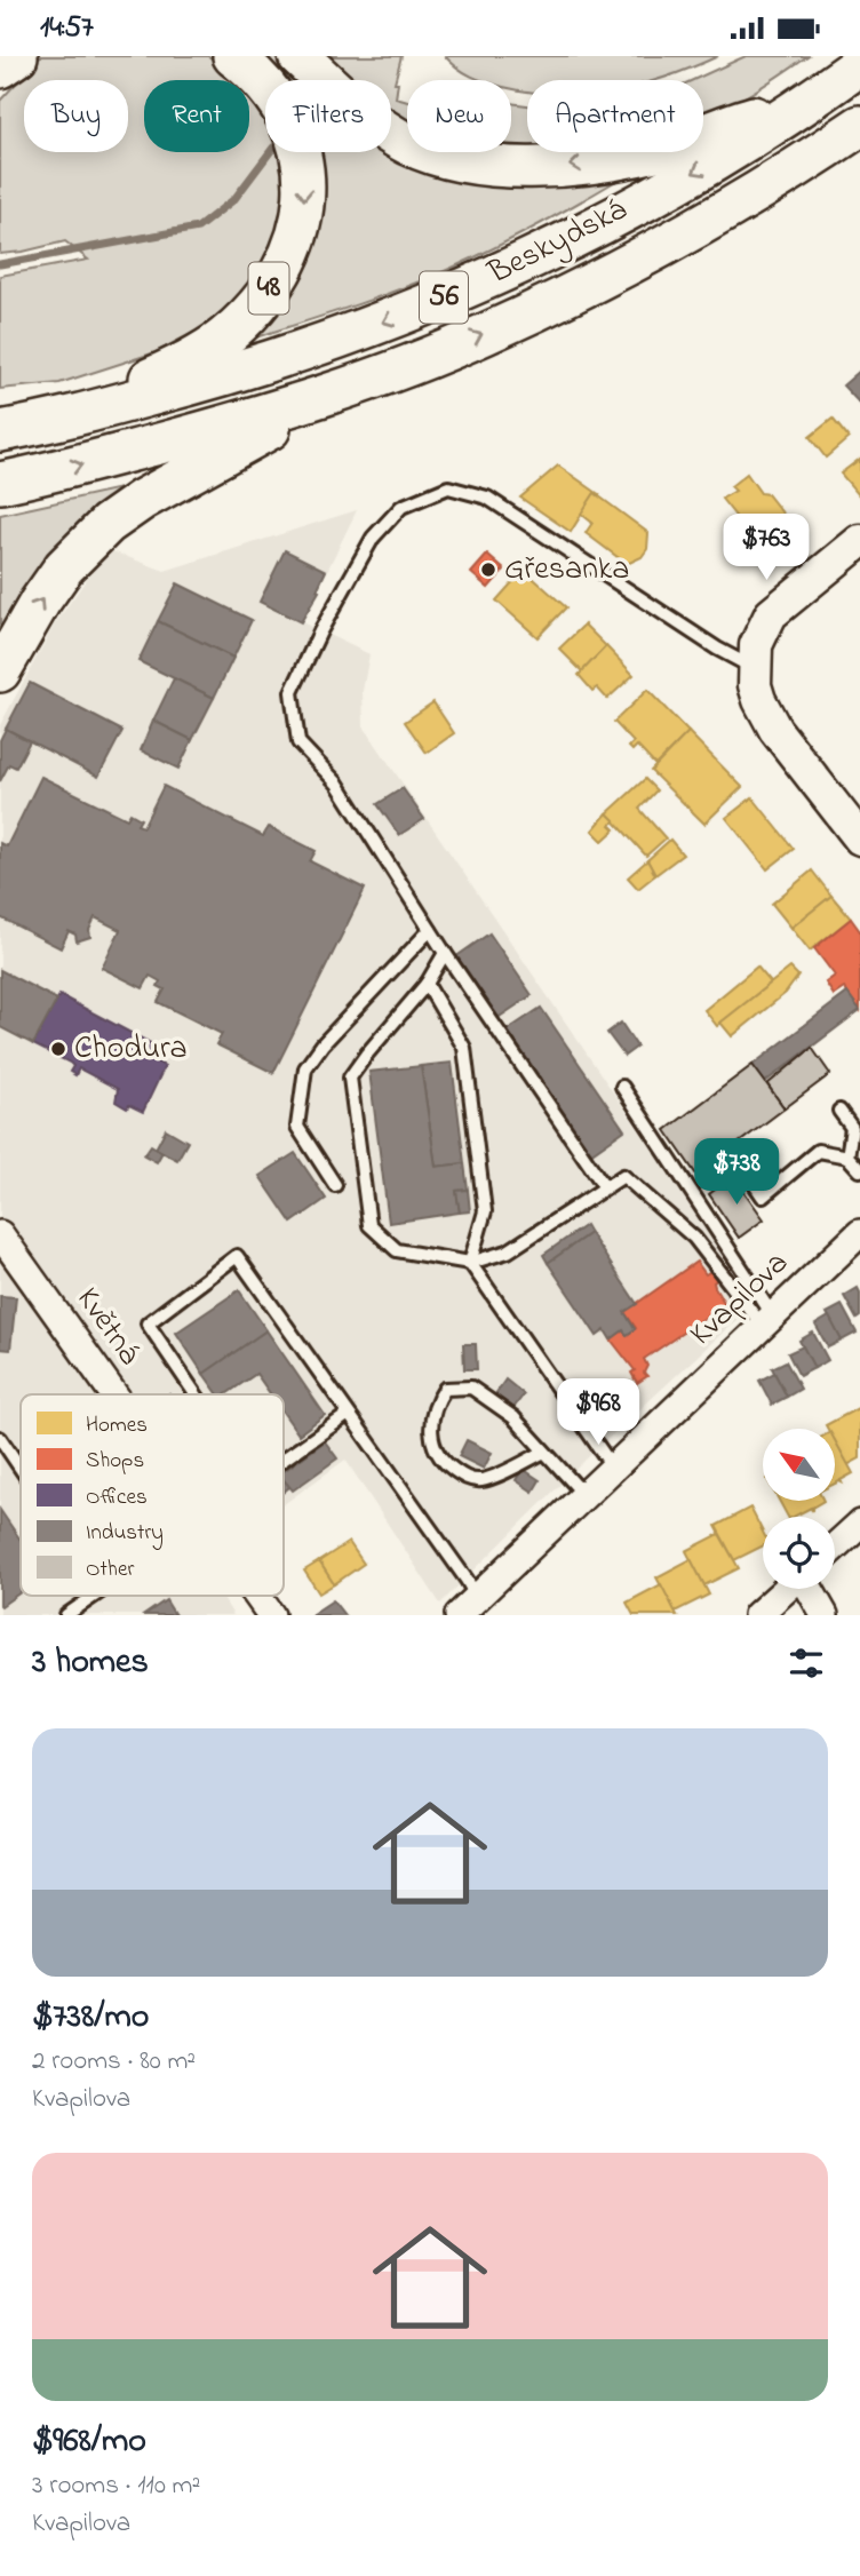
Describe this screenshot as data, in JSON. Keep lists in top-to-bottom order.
{
  "streets": {
    "main road": ["Beskydská", "48", "56"],
    "street": ["Kvapilova", "Květná"]
  },
  "crossings": [
    ["Beskydská", "48"]
  ],
  "places": ["Gřesanka", "Chodura"],
  "legend": [
    "Homes",
    "Shops",
    "Offices",
    "Industry",
    "Other"
  ],
  "north": "top left",
  "page": {
    "status": "14:57",
    "chip": [
      "Buy",
      "Rent",
      "Filters",
      "New",
      "Apartment"
    ],
    "price": ["$763", "$738", "$968"],
    "heading": "3 homes",
    "list": [
      {
        "name": "$738/mo",
        "note": "2 rooms · 80 m² · Kvapilova"
      },
      {
        "name": "$968/mo",
        "note": "3 rooms · 110 m² · Kvapilova"
      }
    ]
  }
}
